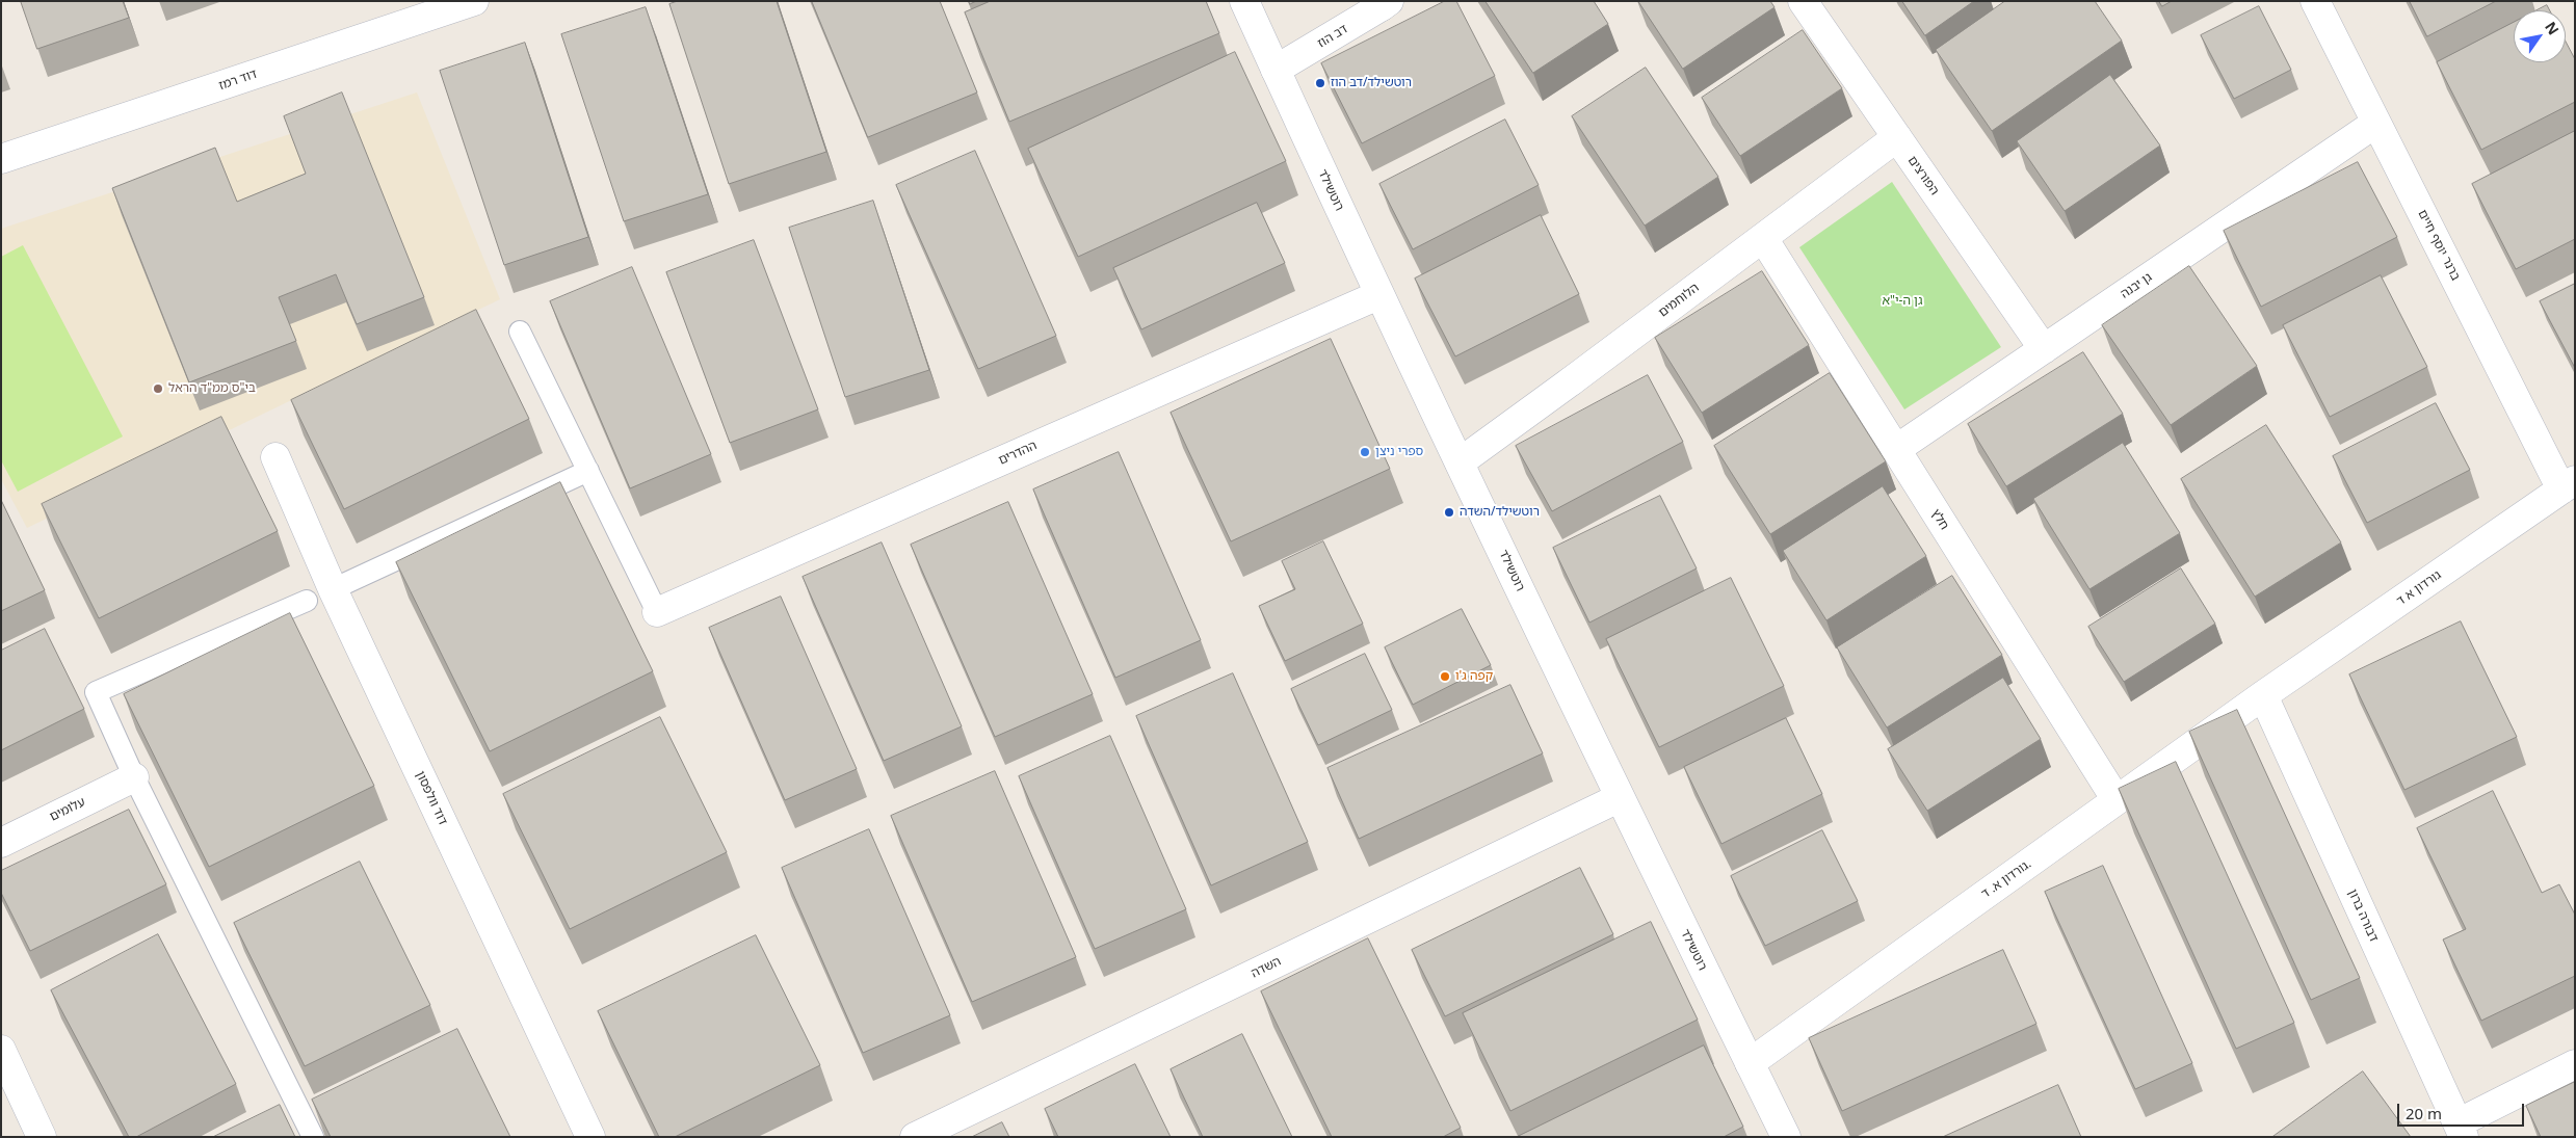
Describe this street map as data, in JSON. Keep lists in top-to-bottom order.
{
  "streets": {
    "street": [
      "דב הוז",
      "דוד רמז",
      "הפורצים",
      "רוטשילד",
      "ברנר יוסף חיים",
      "גן יבנה",
      "הלוחמים",
      "ההדרים",
      "חלץ",
      "גורדון א ד",
      "דוד וולפסון",
      "עלומים",
      "גורדון א. ד.",
      "דבורה ברון",
      "השדה"
    ]
  },
  "crossings": [
    ["דב הוז", "רוטשילד"],
    ["הפורצים", "גן יבנה"],
    ["הפורצים", "הלוחמים"],
    ["רוטשילד", "הלוחמים"],
    ["רוטשילד", "ההדרים"],
    ["רוטשילד", "גורדון א. ד."],
    ["רוטשילד", "השדה"],
    ["ברנר יוסף חיים", "גן יבנה"],
    ["ברנר יוסף חיים", "גורדון א ד"],
    ["גן יבנה", "חלץ"],
    ["הלוחמים", "חלץ"],
    ["חלץ", "גורדון א. ד."],
    ["גורדון א ד", "גורדון א. ד."],
    ["גורדון א ד", "דבורה ברון"],
    ["גורדון א. ד.", "דבורה ברון"]
  ],
  "parks": ["גן ה-י\"א"],
  "places": [
    "רוטשילד/דב הוז",
    "בי\"ס ממ\"ד הראל",
    "ספרי ניצן",
    "רוטשילד/השדה",
    "קפה ג'ו"
  ],
  "scale_bar": "20 m",
  "north": "top right"
}
